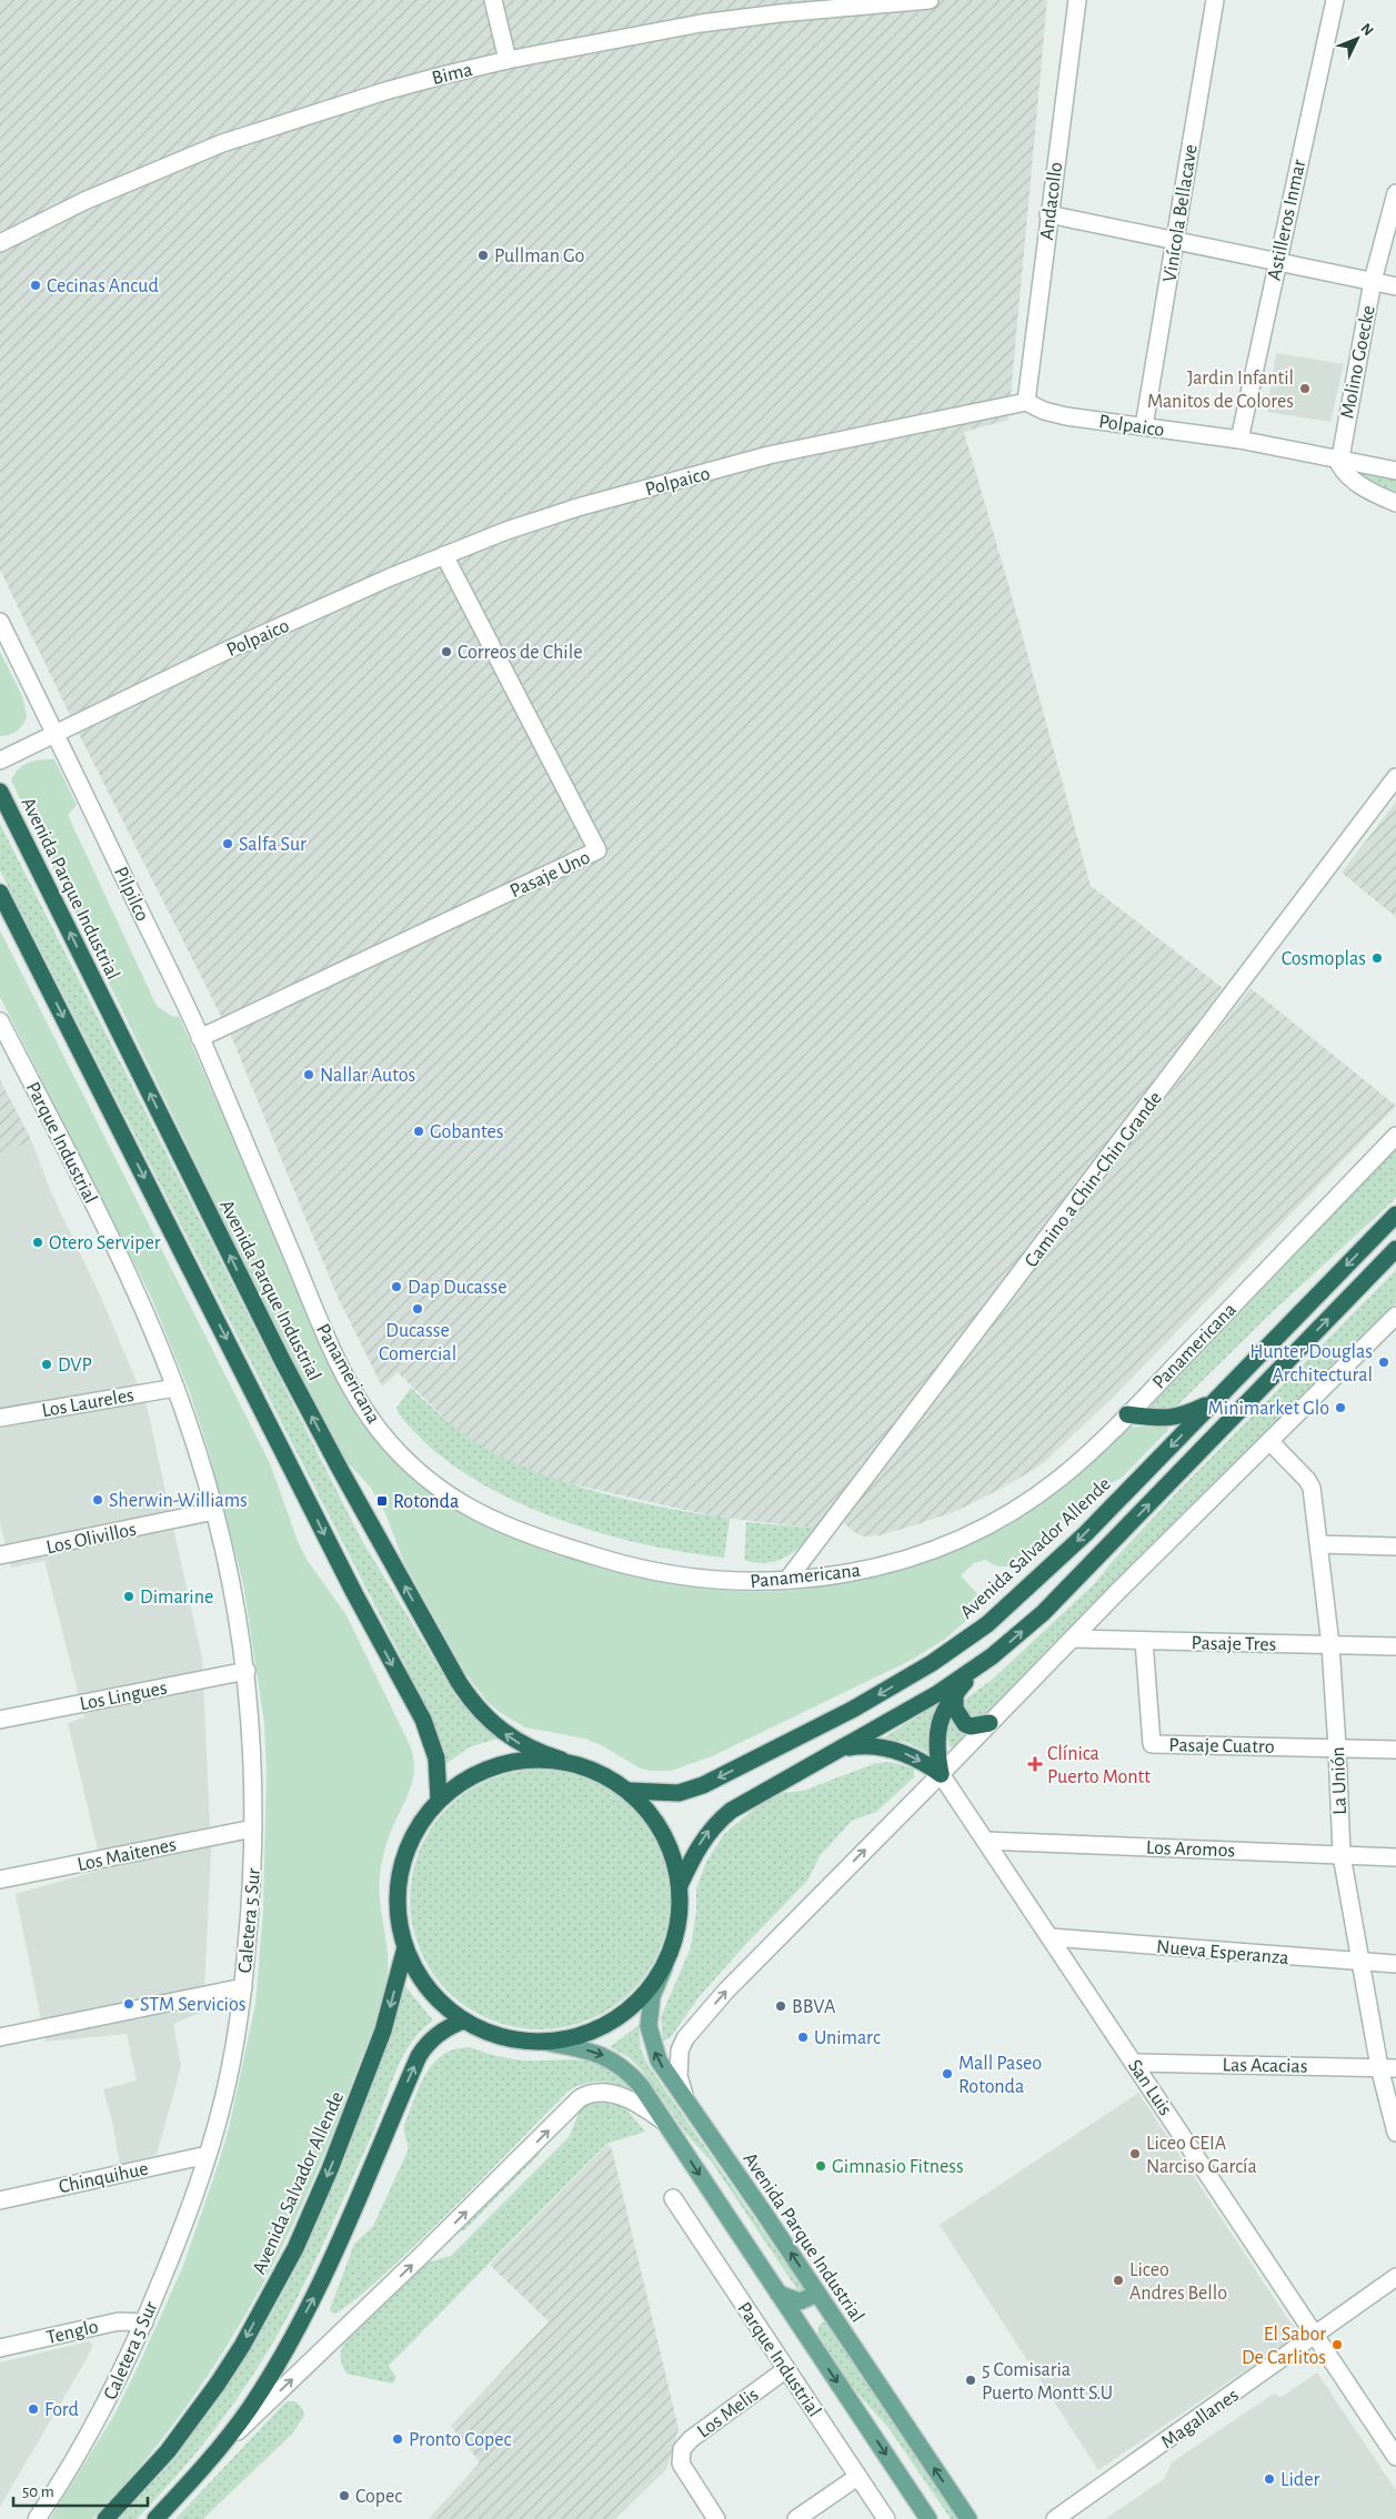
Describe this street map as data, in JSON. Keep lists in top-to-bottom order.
{
  "streets": {
    "highway": ["Avenida Parque Industrial", "Avenida Salvador Allende"],
    "street": [
      "Bima",
      "Andacollo",
      "Vinícola Bellacave",
      "Astilleros Inmar",
      "Molino Goecke",
      "Polpaico",
      "Pasaje Uno",
      "Pilpilco",
      "Parque Industrial",
      "Camino a Chin-Chin Grande",
      "Panamericana",
      "Los Laureles",
      "Los Olivillos",
      "Pasaje Tres",
      "Los Lingues",
      "Pasaje Cuatro",
      "La Unión",
      "Los Aromos",
      "Los Maitenes",
      "Caletera 5 Sur",
      "Nueva Esperanza",
      "Las Acacias",
      "San Luis",
      "Chinquihue",
      "Tenglo",
      "Los Melis",
      "Magallanes"
    ]
  },
  "crossings": [
    ["Andacollo", "Polpaico"],
    ["Vinícola Bellacave", "Polpaico"],
    ["Astilleros Inmar", "Polpaico"],
    ["Molino Goecke", "Polpaico"],
    ["Polpaico", "Pasaje Uno"],
    ["Polpaico", "Pilpilco"],
    ["Pasaje Uno", "Pilpilco"],
    ["Avenida Parque Industrial", "Avenida Salvador Allende"],
    ["Pilpilco", "Panamericana"],
    ["Parque Industrial", "Los Laureles"],
    ["Parque Industrial", "Caletera 5 Sur"],
    ["Parque Industrial", "Los Melis"],
    ["Camino a Chin-Chin Grande", "Panamericana"],
    ["Los Laureles", "Caletera 5 Sur"],
    ["Los Olivillos", "Caletera 5 Sur"],
    ["Pasaje Tres", "Pasaje Cuatro"],
    ["Pasaje Tres", "La Unión"],
    ["Los Lingues", "Caletera 5 Sur"],
    ["Pasaje Cuatro", "La Unión"],
    ["La Unión", "Los Aromos"],
    ["La Unión", "Nueva Esperanza"],
    ["La Unión", "Las Acacias"],
    ["Los Aromos", "San Luis"],
    ["Los Maitenes", "Caletera 5 Sur"],
    ["Caletera 5 Sur", "Chinquihue"],
    ["Caletera 5 Sur", "Tenglo"],
    ["Nueva Esperanza", "San Luis"],
    ["Las Acacias", "San Luis"],
    ["San Luis", "Magallanes"]
  ],
  "places": {
    "other": [
      "Pullman Go",
      "Cecinas Ancud",
      "Jardin Infantil Manitos de Colores",
      "Correos de Chile",
      "Salfa Sur",
      "Cosmoplas",
      "Nallar Autos",
      "Gobantes",
      "Otero Serviper",
      "Dap Ducasse",
      "Ducasse Comercial",
      "Hunter Douglas Architectural",
      "DVP",
      "Minimarket Glo",
      "Sherwin-Williams",
      "Dimarine",
      "STM Servicios",
      "BBVA",
      "Unimarc",
      "Mall Paseo Rotonda",
      "Liceo CEIA Narciso García",
      "Gimnasio Fitness",
      "Liceo Andres Bello",
      "El Sabor De Carlitos",
      "5 Comisaria Puerto Montt S.U",
      "Ford",
      "Pronto Copec",
      "Lider",
      "Copec"
    ],
    "transit": ["Rotonda"],
    "health": ["Clínica Puerto Montt"]
  },
  "scale_bar": "50 m",
  "north": "top right"
}
